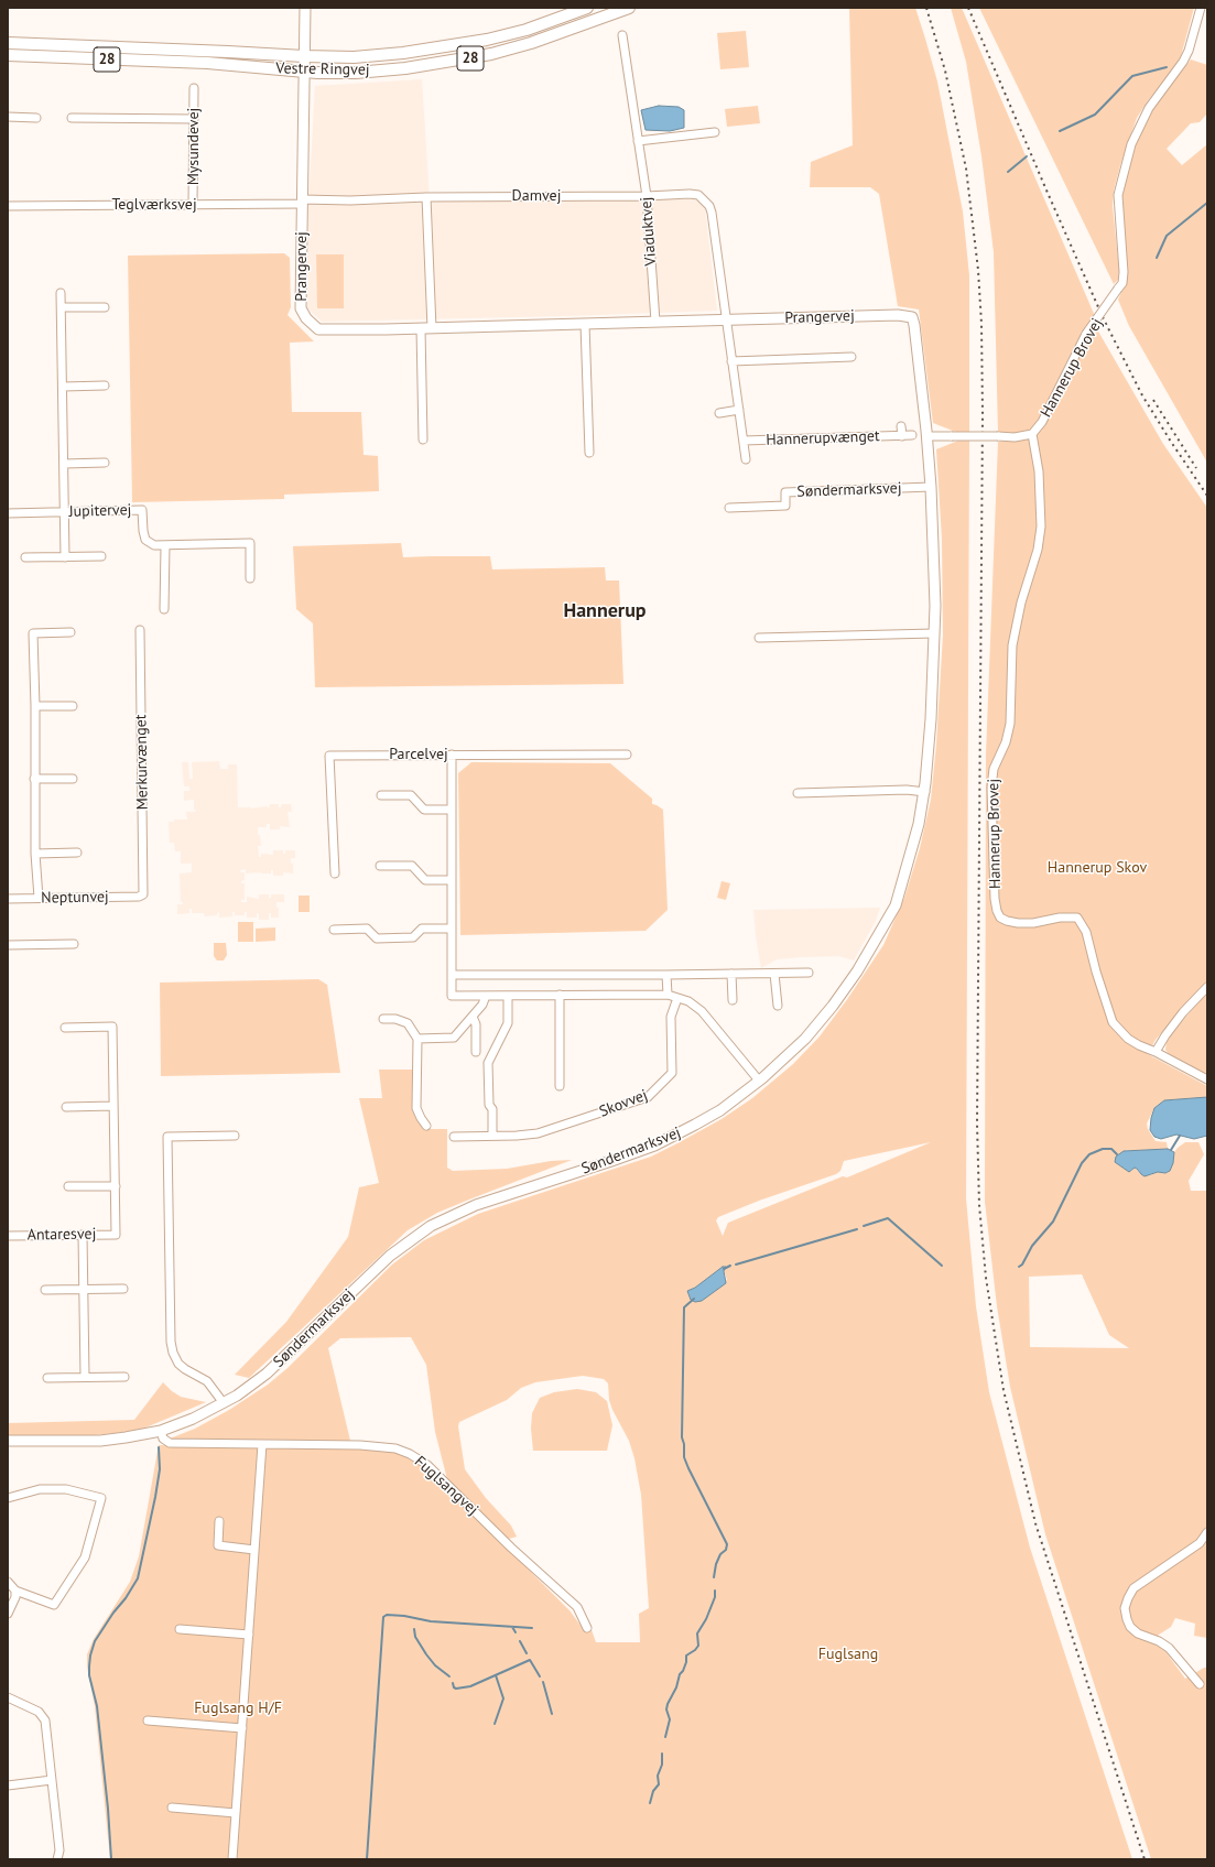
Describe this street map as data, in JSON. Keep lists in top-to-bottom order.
{
  "streets": {
    "main road": ["28", "Vestre Ringvej"],
    "street": [
      "Mysundevej",
      "Damvej",
      "Teglværksvej",
      "Viaduktvej",
      "Prangervej",
      "Hannerup Brovej",
      "Hannerupvænget",
      "Søndermarksvej",
      "Jupitervej",
      "Parcelvej",
      "Merkurvænget",
      "Neptunvej",
      "Skovvej",
      "Antaresvej",
      "Fuglsangvej"
    ]
  },
  "crossings": [
    ["Vestre Ringvej", "Prangervej"],
    ["Mysundevej", "Teglværksvej"],
    ["Damvej", "Teglværksvej"],
    ["Damvej", "Viaduktvej"],
    ["Damvej", "Prangervej"],
    ["Teglværksvej", "Prangervej"],
    ["Viaduktvej", "Prangervej"],
    ["Prangervej", "Hannerupvænget"],
    ["Prangervej", "Søndermarksvej"],
    ["Hannerup Brovej", "Søndermarksvej"],
    ["Søndermarksvej", "Fuglsangvej"],
    ["Merkurvænget", "Neptunvej"]
  ],
  "districts": ["Hannerup"],
  "parks": ["Hannerup Skov", "Fuglsang", "Fuglsang H/F"]
}
